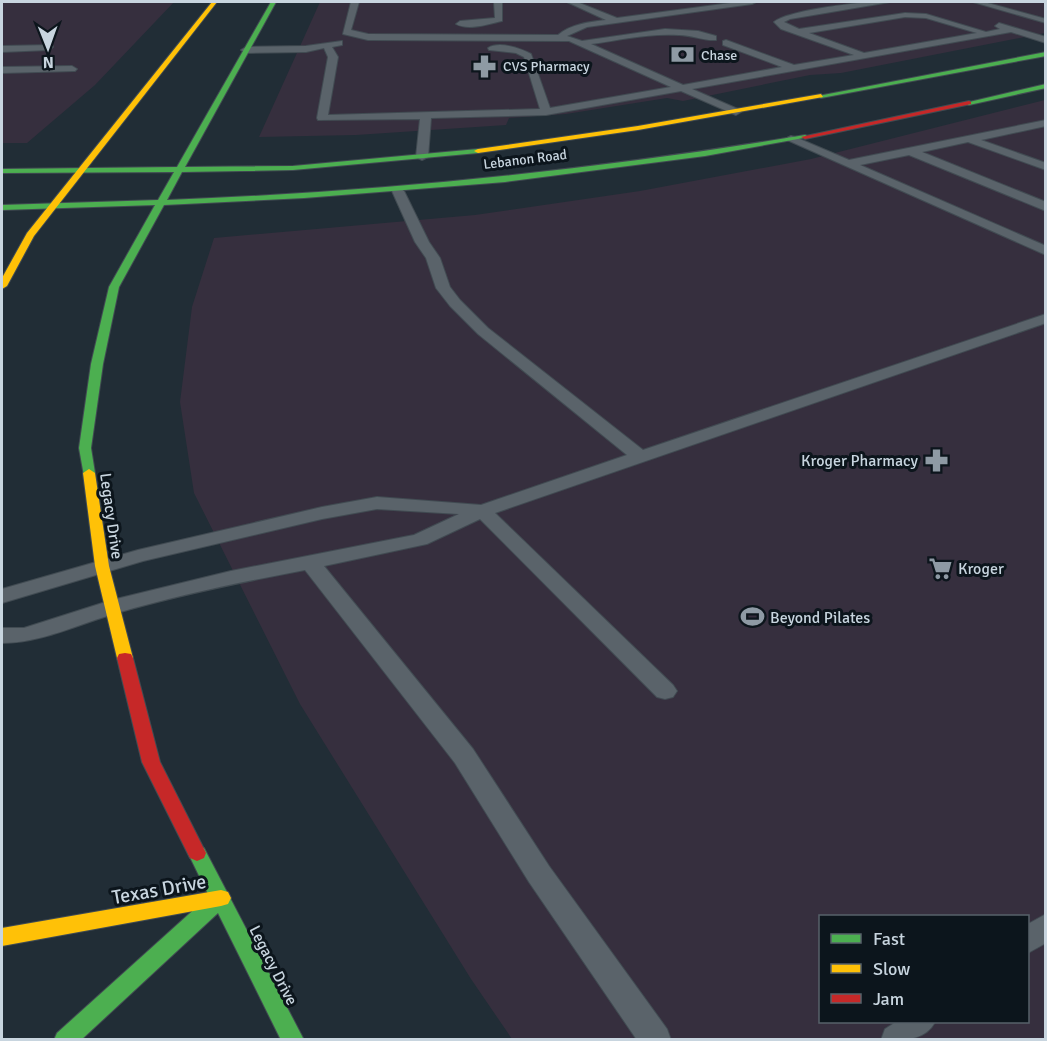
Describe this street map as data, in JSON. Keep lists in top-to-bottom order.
{
  "streets": {
    "main road": ["Lebanon Road", "Legacy Drive", "Texas Drive"]
  },
  "crossings": [
    ["Lebanon Road", "Legacy Drive"],
    ["Legacy Drive", "Texas Drive"]
  ],
  "places": {
    "bank": ["Chase"],
    "pharmacy": ["CVS Pharmacy", "Kroger Pharmacy"],
    "supermarket": ["Kroger"],
    "sports": ["Beyond Pilates"]
  },
  "legend": ["Fast", "Slow", "Jam"],
  "north": "bottom"
}
